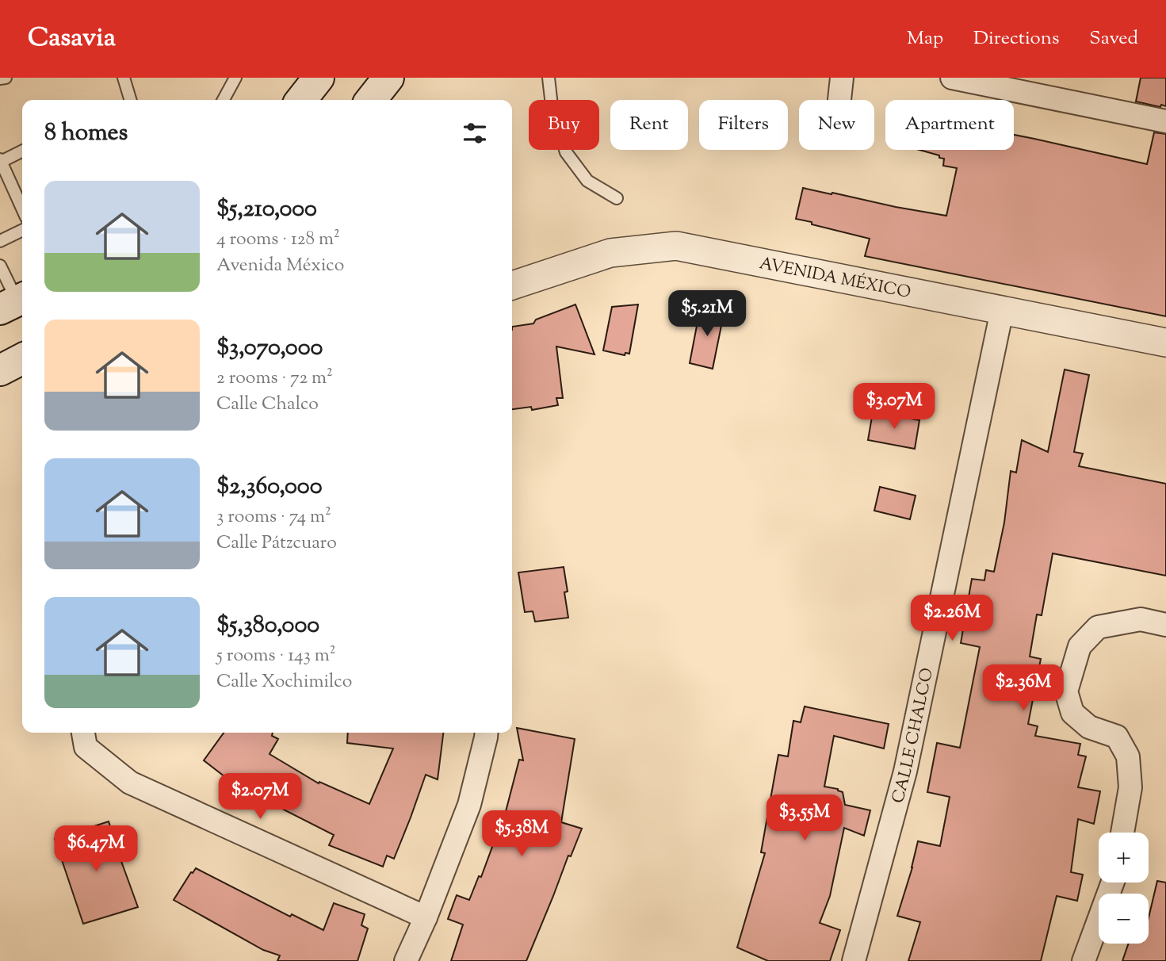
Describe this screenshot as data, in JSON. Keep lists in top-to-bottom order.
{
  "streets": {
    "street": ["AVENIDA MÉXICO", "CALLE CHALCO"]
  },
  "crossings": [
    ["AVENIDA MÉXICO", "CALLE CHALCO"]
  ],
  "page": {
    "header": "Casavia",
    "nav": ["Map", "Directions", "Saved"],
    "chip": [
      "Buy",
      "Rent",
      "Filters",
      "New",
      "Apartment"
    ],
    "heading": "8 homes",
    "list": [
      {
        "name": "$5,210,000",
        "note": "4 rooms · 128 m² · Avenida México"
      },
      {
        "name": "$3,070,000",
        "note": "2 rooms · 72 m² · Calle Chalco"
      },
      {
        "name": "$2,360,000",
        "note": "3 rooms · 74 m² · Calle Pátzcuaro"
      },
      {
        "name": "$5,380,000",
        "note": "5 rooms · 143 m² · Calle Xochimilco"
      }
    ],
    "price": [
      "$5.21M",
      "$3.07M",
      "$2.26M",
      "$2.36M",
      "$2.07M",
      "$3.55M",
      "$5.38M",
      "$6.47M"
    ],
    "map_buttons": ["+", "−"]
  }
}
